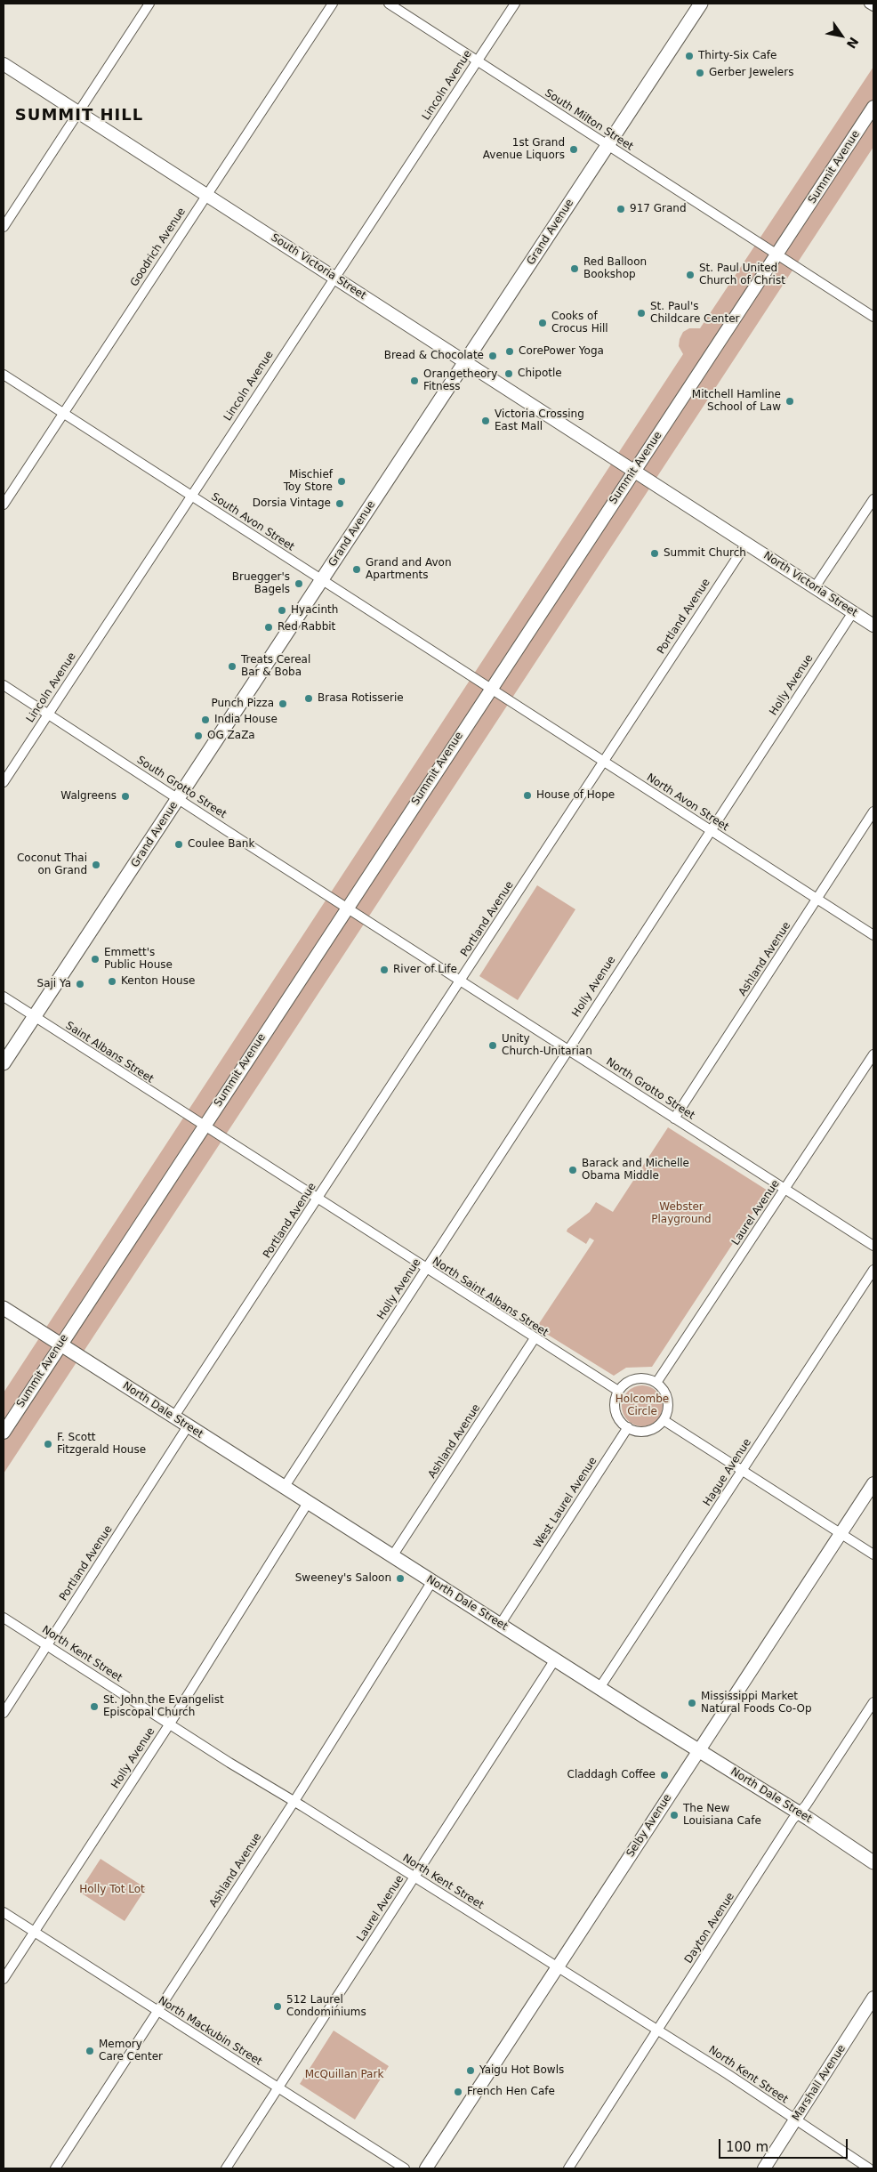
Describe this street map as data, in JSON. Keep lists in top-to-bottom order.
{
  "streets": {
    "main road": ["Grand Avenue", "North Dale Street"],
    "street": [
      "Lincoln Avenue",
      "South Milton Street",
      "Summit Avenue",
      "Goodrich Avenue",
      "South Victoria Street",
      "South Avon Street",
      "North Victoria Street",
      "Portland Avenue",
      "Holly Avenue",
      "South Grotto Street",
      "North Avon Street",
      "Ashland Avenue",
      "Saint Albans Street",
      "North Grotto Street",
      "Laurel Avenue",
      "North Saint Albans Street",
      "Hague Avenue",
      "West Laurel Avenue",
      "North Kent Street",
      "Selby Avenue",
      "Dayton Avenue",
      "North Mackubin Street",
      "Marshall Avenue"
    ]
  },
  "crossings": [
    ["Lincoln Avenue", "South Milton Street"],
    ["Lincoln Avenue", "South Victoria Street"],
    ["Lincoln Avenue", "South Avon Street"],
    ["Lincoln Avenue", "South Grotto Street"],
    ["South Milton Street", "Summit Avenue"],
    ["South Milton Street", "Grand Avenue"],
    ["Summit Avenue", "South Victoria Street"],
    ["Summit Avenue", "South Avon Street"],
    ["Summit Avenue", "North Victoria Street"],
    ["Summit Avenue", "South Grotto Street"],
    ["Summit Avenue", "North Avon Street"],
    ["Summit Avenue", "Saint Albans Street"],
    ["Summit Avenue", "North Grotto Street"],
    ["Summit Avenue", "North Saint Albans Street"],
    ["Summit Avenue", "North Dale Street"],
    ["Grand Avenue", "South Victoria Street"],
    ["Grand Avenue", "South Avon Street"],
    ["Grand Avenue", "South Grotto Street"],
    ["Grand Avenue", "Saint Albans Street"],
    ["Goodrich Avenue", "South Victoria Street"],
    ["Goodrich Avenue", "South Avon Street"],
    ["South Victoria Street", "North Victoria Street"],
    ["South Avon Street", "North Avon Street"],
    ["North Victoria Street", "Portland Avenue"],
    ["North Victoria Street", "Holly Avenue"],
    ["Portland Avenue", "North Avon Street"],
    ["Portland Avenue", "North Grotto Street"],
    ["Portland Avenue", "North Saint Albans Street"],
    ["Portland Avenue", "North Dale Street"],
    ["Portland Avenue", "North Kent Street"],
    ["Holly Avenue", "North Avon Street"],
    ["Holly Avenue", "North Grotto Street"],
    ["Holly Avenue", "North Saint Albans Street"],
    ["Holly Avenue", "North Dale Street"],
    ["Holly Avenue", "North Kent Street"],
    ["Holly Avenue", "North Mackubin Street"],
    ["South Grotto Street", "North Grotto Street"],
    ["North Avon Street", "Ashland Avenue"],
    ["Ashland Avenue", "North Grotto Street"],
    ["Ashland Avenue", "North Saint Albans Street"],
    ["Ashland Avenue", "North Dale Street"],
    ["Ashland Avenue", "North Kent Street"],
    ["Ashland Avenue", "North Mackubin Street"],
    ["Saint Albans Street", "North Saint Albans Street"],
    ["North Grotto Street", "Laurel Avenue"],
    ["Laurel Avenue", "North Saint Albans Street"],
    ["Laurel Avenue", "North Dale Street"],
    ["Laurel Avenue", "West Laurel Avenue"],
    ["Laurel Avenue", "North Kent Street"],
    ["Laurel Avenue", "North Mackubin Street"],
    ["North Saint Albans Street", "West Laurel Avenue"],
    ["North Dale Street", "Hague Avenue"],
    ["North Dale Street", "West Laurel Avenue"],
    ["North Dale Street", "Selby Avenue"],
    ["North Dale Street", "Dayton Avenue"],
    ["North Kent Street", "Selby Avenue"],
    ["North Kent Street", "Dayton Avenue"],
    ["North Kent Street", "Marshall Avenue"]
  ],
  "districts": ["SUMMIT HILL"],
  "parks": [
    "Webster Playground",
    "Holcombe Circle",
    "Holly Tot Lot",
    "McQuillan Park"
  ],
  "places": [
    "Thirty-Six Cafe",
    "Gerber Jewelers",
    "1st Grand Avenue Liquors",
    "917 Grand",
    "Red Balloon Bookshop",
    "St. Paul United Church of Christ",
    "St. Paul's Childcare Center",
    "Cooks of Crocus Hill",
    "CorePower Yoga",
    "Bread & Chocolate",
    "Chipotle",
    "Orangetheory Fitness",
    "Mitchell Hamline School of Law",
    "Victoria Crossing East Mall",
    "Mischief Toy Store",
    "Dorsia Vintage",
    "Summit Church",
    "Grand and Avon Apartments",
    "Bruegger's Bagels",
    "Hyacinth",
    "Red Rabbit",
    "Treats Cereal Bar & Boba",
    "Brasa Rotisserie",
    "Punch Pizza",
    "India House",
    "OG ZaZa",
    "House of Hope",
    "Walgreens",
    "Coulee Bank",
    "Coconut Thai on Grand",
    "Emmett's Public House",
    "River of Life",
    "Kenton House",
    "Saji Ya",
    "Unity Church-Unitarian",
    "Barack and Michelle Obama Middle",
    "F. Scott Fitzgerald House",
    "Sweeney's Saloon",
    "Mississippi Market Natural Foods Co-Op",
    "St. John the Evangelist Episcopal Church",
    "Claddagh Coffee",
    "The New Louisiana Cafe",
    "512 Laurel Condominiums",
    "Memory Care Center",
    "Yaigu Hot Bowls",
    "French Hen Cafe"
  ],
  "scale_bar": "100 m",
  "north": "bottom right"
}
